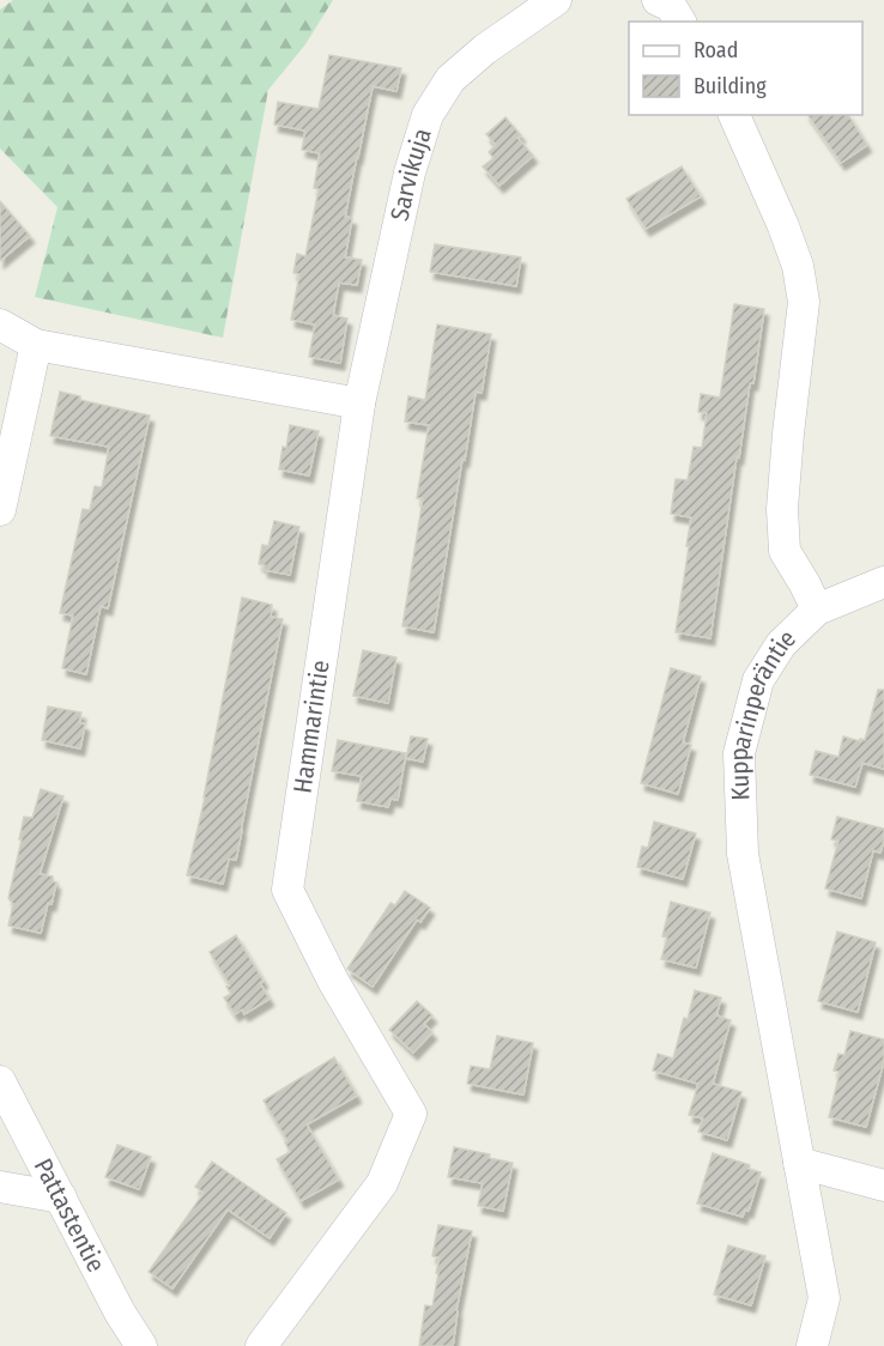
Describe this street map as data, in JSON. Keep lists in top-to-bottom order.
{
  "streets": {
    "street": [
      "Sarvikuja",
      "Kupparinperäntie",
      "Hammarintie",
      "Pattastentie"
    ]
  },
  "crossings": [
    ["Sarvikuja", "Hammarintie"]
  ],
  "legend": ["Road", "Building"]
}
